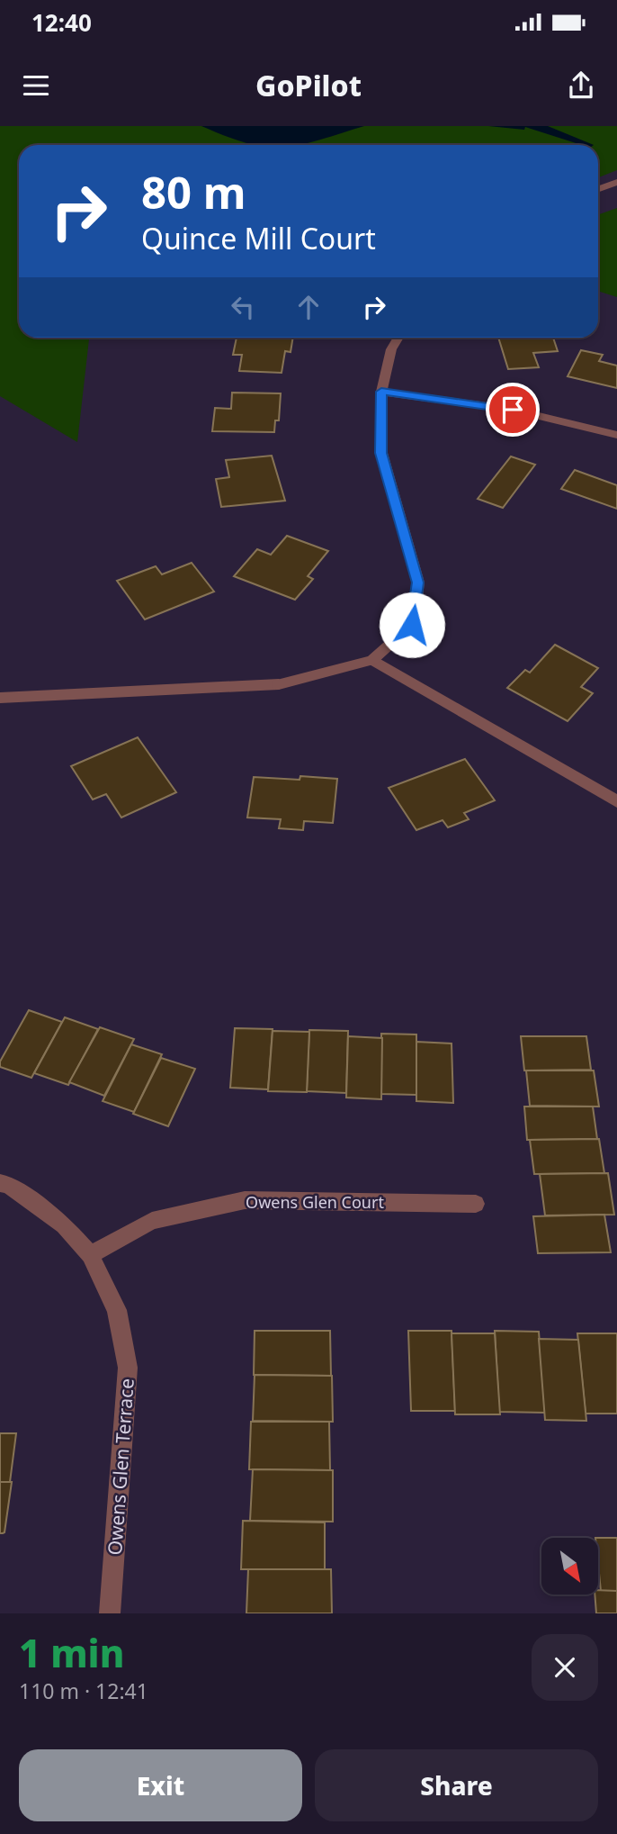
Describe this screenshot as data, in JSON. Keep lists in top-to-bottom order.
{
  "streets": {
    "street": ["Owens Glen Court", "Owens Glen Terrace"]
  },
  "crossings": [
    ["Owens Glen Court", "Owens Glen Terrace"]
  ],
  "north": "bottom right",
  "page": {
    "status": "12:40",
    "header": "GoPilot",
    "turn": ["80 m", "Quince Mill Court"],
    "heading": ["1 min", "110 m · 12:41"],
    "buttons": ["Exit", "Share"]
  }
}
